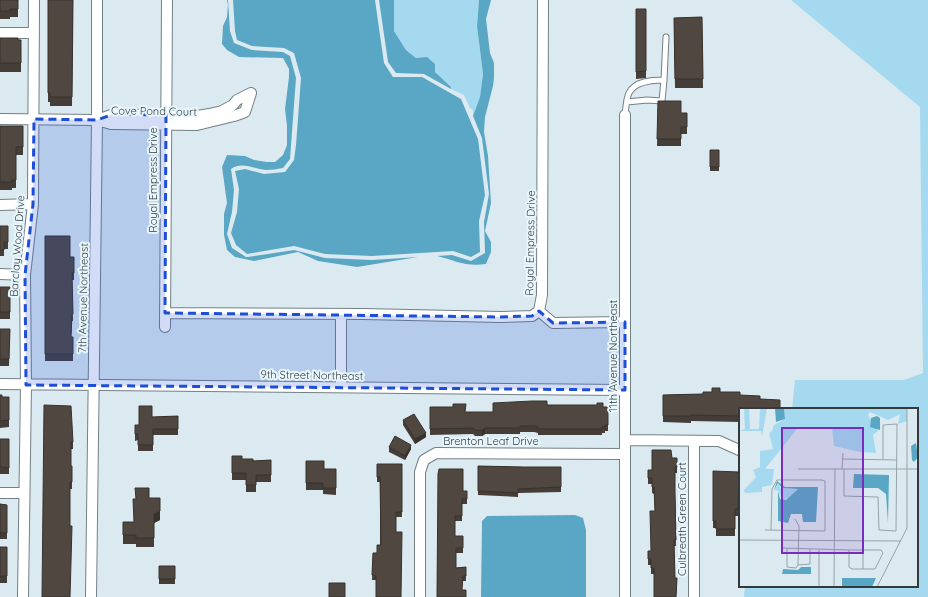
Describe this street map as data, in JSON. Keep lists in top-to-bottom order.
{
  "streets": {
    "street": [
      "Cove Pond Court",
      "Royal Empress Drive",
      "Barclay Wood Drive",
      "7th Avenue Northeast",
      "11th Avenue Northeast",
      "9th Street Northeast",
      "Brenton Leaf Drive",
      "Culbreath Green Court"
    ]
  },
  "crossings": [
    ["Cove Pond Court", "Royal Empress Drive"],
    ["Cove Pond Court", "Barclay Wood Drive"],
    ["Cove Pond Court", "7th Avenue Northeast"],
    ["Barclay Wood Drive", "9th Street Northeast"],
    ["7th Avenue Northeast", "9th Street Northeast"],
    ["11th Avenue Northeast", "9th Street Northeast"],
    ["11th Avenue Northeast", "Brenton Leaf Drive"]
  ]
}
